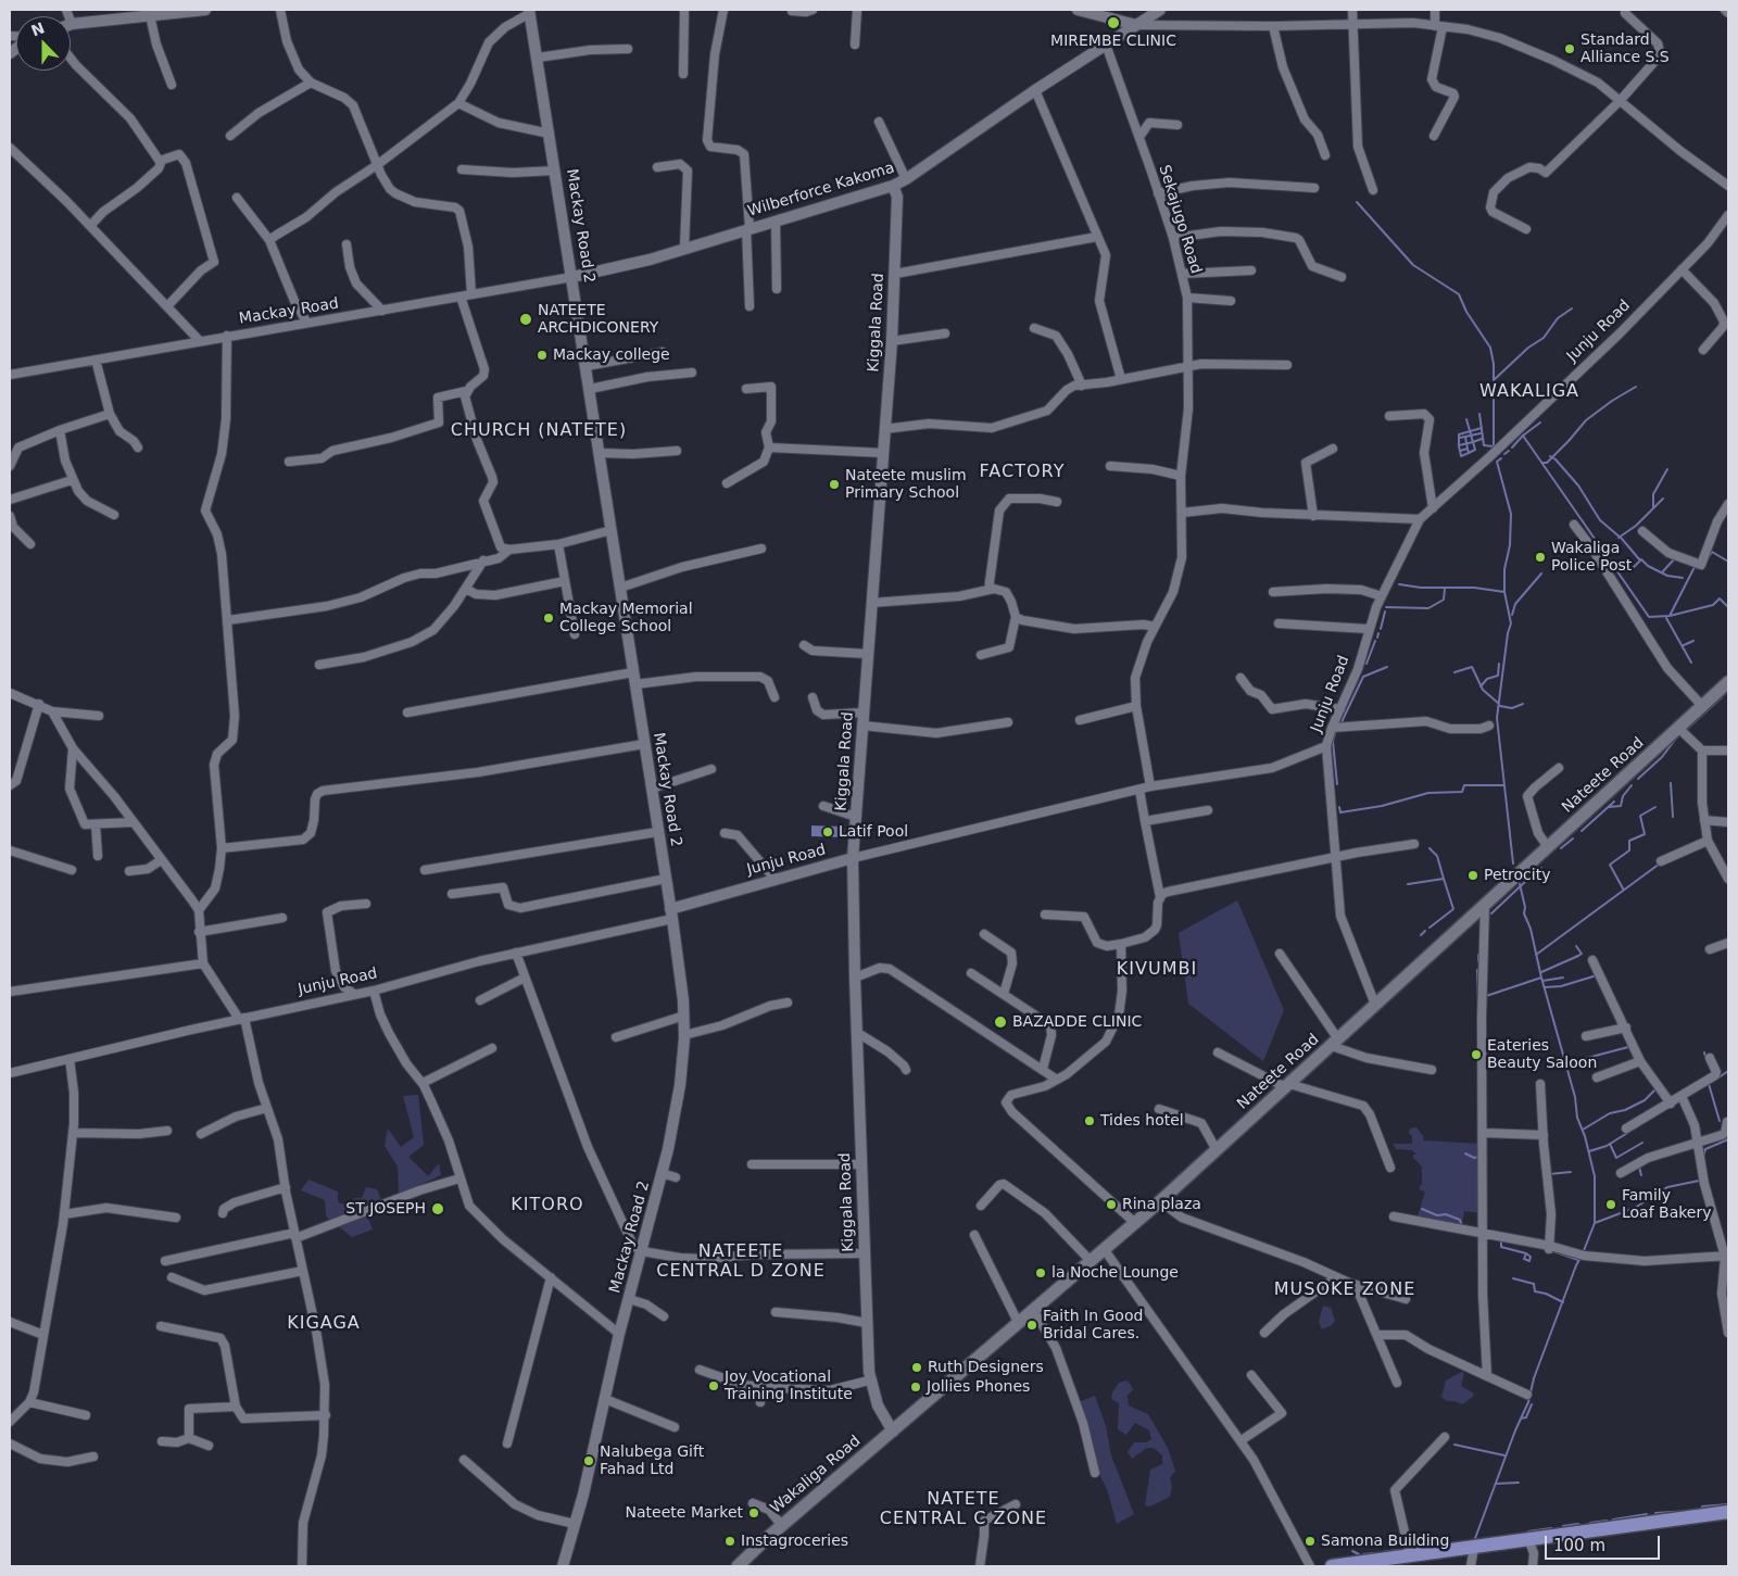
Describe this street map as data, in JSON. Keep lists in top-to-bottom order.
{
  "streets": {
    "main road": ["Nateete Road", "Wakaliga Road"],
    "street": [
      "Wilberforce Kakoma",
      "Sekajugo Road",
      "Mackay Road 2",
      "Mackay Road",
      "Kiggala Road",
      "Junju Road"
    ]
  },
  "crossings": [
    ["Wilberforce Kakoma", "Sekajugo Road"],
    ["Wilberforce Kakoma", "Mackay Road 2"],
    ["Wilberforce Kakoma", "Mackay Road"],
    ["Wilberforce Kakoma", "Kiggala Road"],
    ["Sekajugo Road", "Junju Road"],
    ["Mackay Road 2", "Mackay Road"],
    ["Mackay Road 2", "Junju Road"],
    ["Kiggala Road", "Junju Road"],
    ["Kiggala Road", "Nateete Road"],
    ["Kiggala Road", "Wakaliga Road"],
    ["Nateete Road", "Wakaliga Road"]
  ],
  "districts": [
    "WAKALIGA",
    "CHURCH (NATETE)",
    "FACTORY",
    "KIVUMBI",
    "KITORO",
    "NATEETE CENTRAL D ZONE",
    "MUSOKE ZONE",
    "KIGAGA",
    "NATETE CENTRAL C ZONE"
  ],
  "places": [
    "MIREMBE CLINIC",
    "Standard Alliance S.S",
    "NATEETE ARCHDICONERY",
    "Mackay college",
    "Nateete muslim Primary School",
    "Wakaliga Police Post",
    "Mackay Memorial College School",
    "Latif Pool",
    "Petrocity",
    "BAZADDE CLINIC",
    "Eateries Beauty Saloon",
    "Tides hotel",
    "Rina plaza",
    "Family Loaf Bakery",
    "ST JOSEPH",
    "la Noche Lounge",
    "Faith In Good Bridal Cares.",
    "Ruth Designers",
    "Joy Vocational Training Institute",
    "Jollies Phones",
    "Nalubega Gift Fahad Ltd",
    "Nateete Market",
    "Instagroceries",
    "Samona Building"
  ],
  "scale_bar": "100 m",
  "north": "top"
}
